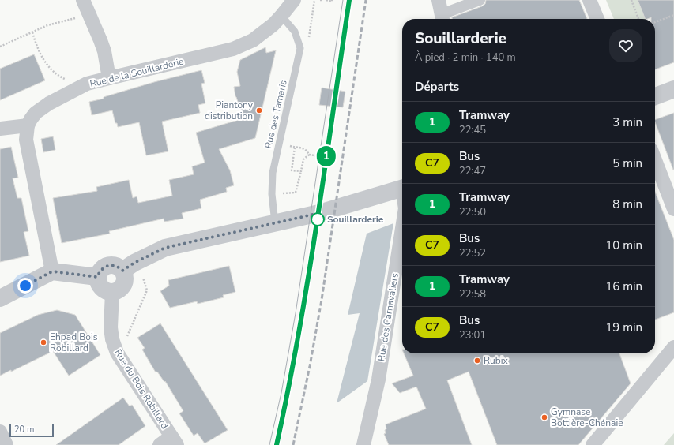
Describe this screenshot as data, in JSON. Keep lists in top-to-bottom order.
{
  "streets": {
    "street": ["Rue de la Souillarderie", "Rue des Carnavaliers", "Rue du Bois Robillard"],
    "lane": ["Rue des Tamaris"]
  },
  "crossings": [
    ["Rue de la Souillarderie", "Rue des Tamaris"]
  ],
  "places": [
    "Piantony distribution",
    "Souillarderie",
    "Ehpad Bois Robillard",
    "Rubix",
    "Gymnase Bottière-Chénaie"
  ],
  "lines": ["tram line 1"],
  "scale_bar": "20 m",
  "page": {
    "on_map": "1",
    "heading": [
      ["Souillarderie", "À pied · 2 min · 140 m"],
      "Départs"
    ],
    "list": [
      {
        "mark": "1",
        "name": "Tramway",
        "note": "22:45",
        "value": "3 min"
      },
      {
        "mark": "C7",
        "name": "Bus",
        "note": "22:47",
        "value": "5 min"
      },
      {
        "mark": "1",
        "name": "Tramway",
        "note": "22:50",
        "value": "8 min"
      },
      {
        "mark": "C7",
        "name": "Bus",
        "note": "22:52",
        "value": "10 min"
      },
      {
        "mark": "1",
        "name": "Tramway",
        "note": "22:58",
        "value": "16 min"
      },
      {
        "mark": "C7",
        "name": "Bus",
        "note": "23:01",
        "value": "19 min"
      }
    ],
    "scale": "20 m"
  }
}
